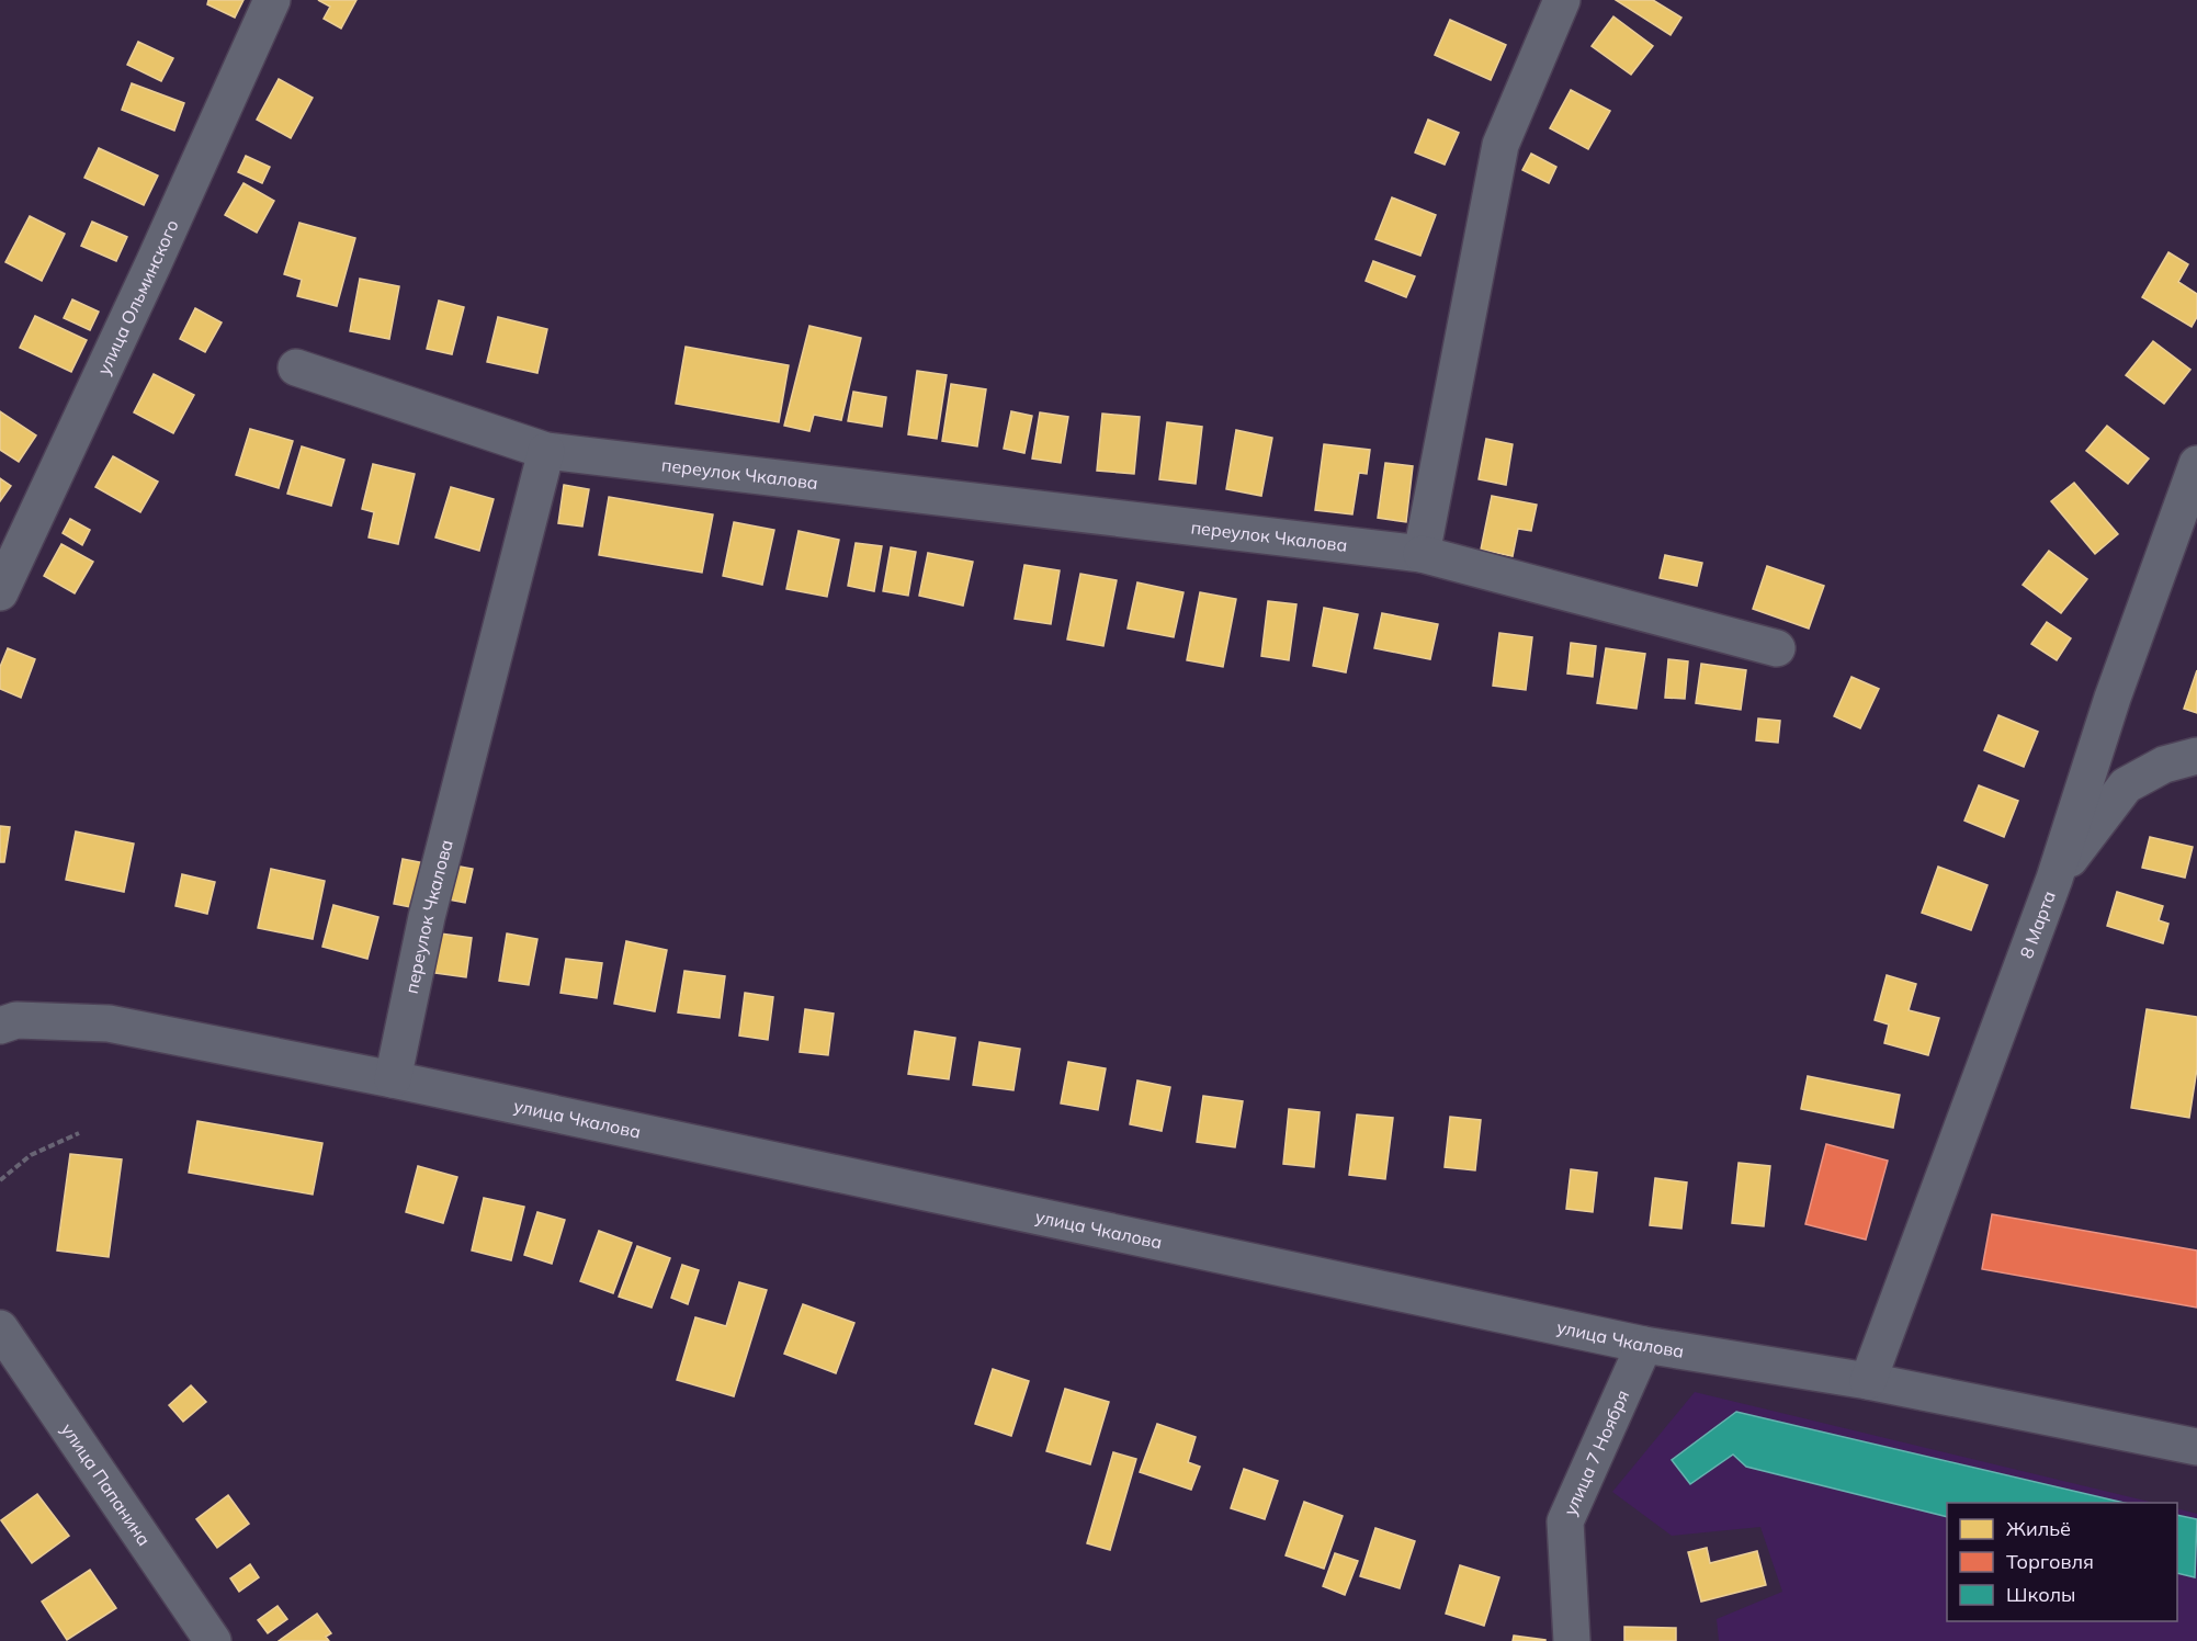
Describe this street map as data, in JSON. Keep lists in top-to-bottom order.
{
  "streets": {
    "street": [
      "улица Ольминского",
      "переулок Чкалова",
      "8 Марта",
      "улица Чкалова",
      "улица 7 Ноября",
      "улица Папанина"
    ]
  },
  "crossings": [
    ["переулок Чкалова", "улица Чкалова"],
    ["8 Марта", "улица Чкалова"],
    ["улица Чкалова", "улица 7 Ноября"]
  ],
  "legend": ["Жильё", "Торговля", "Школы"]
}
